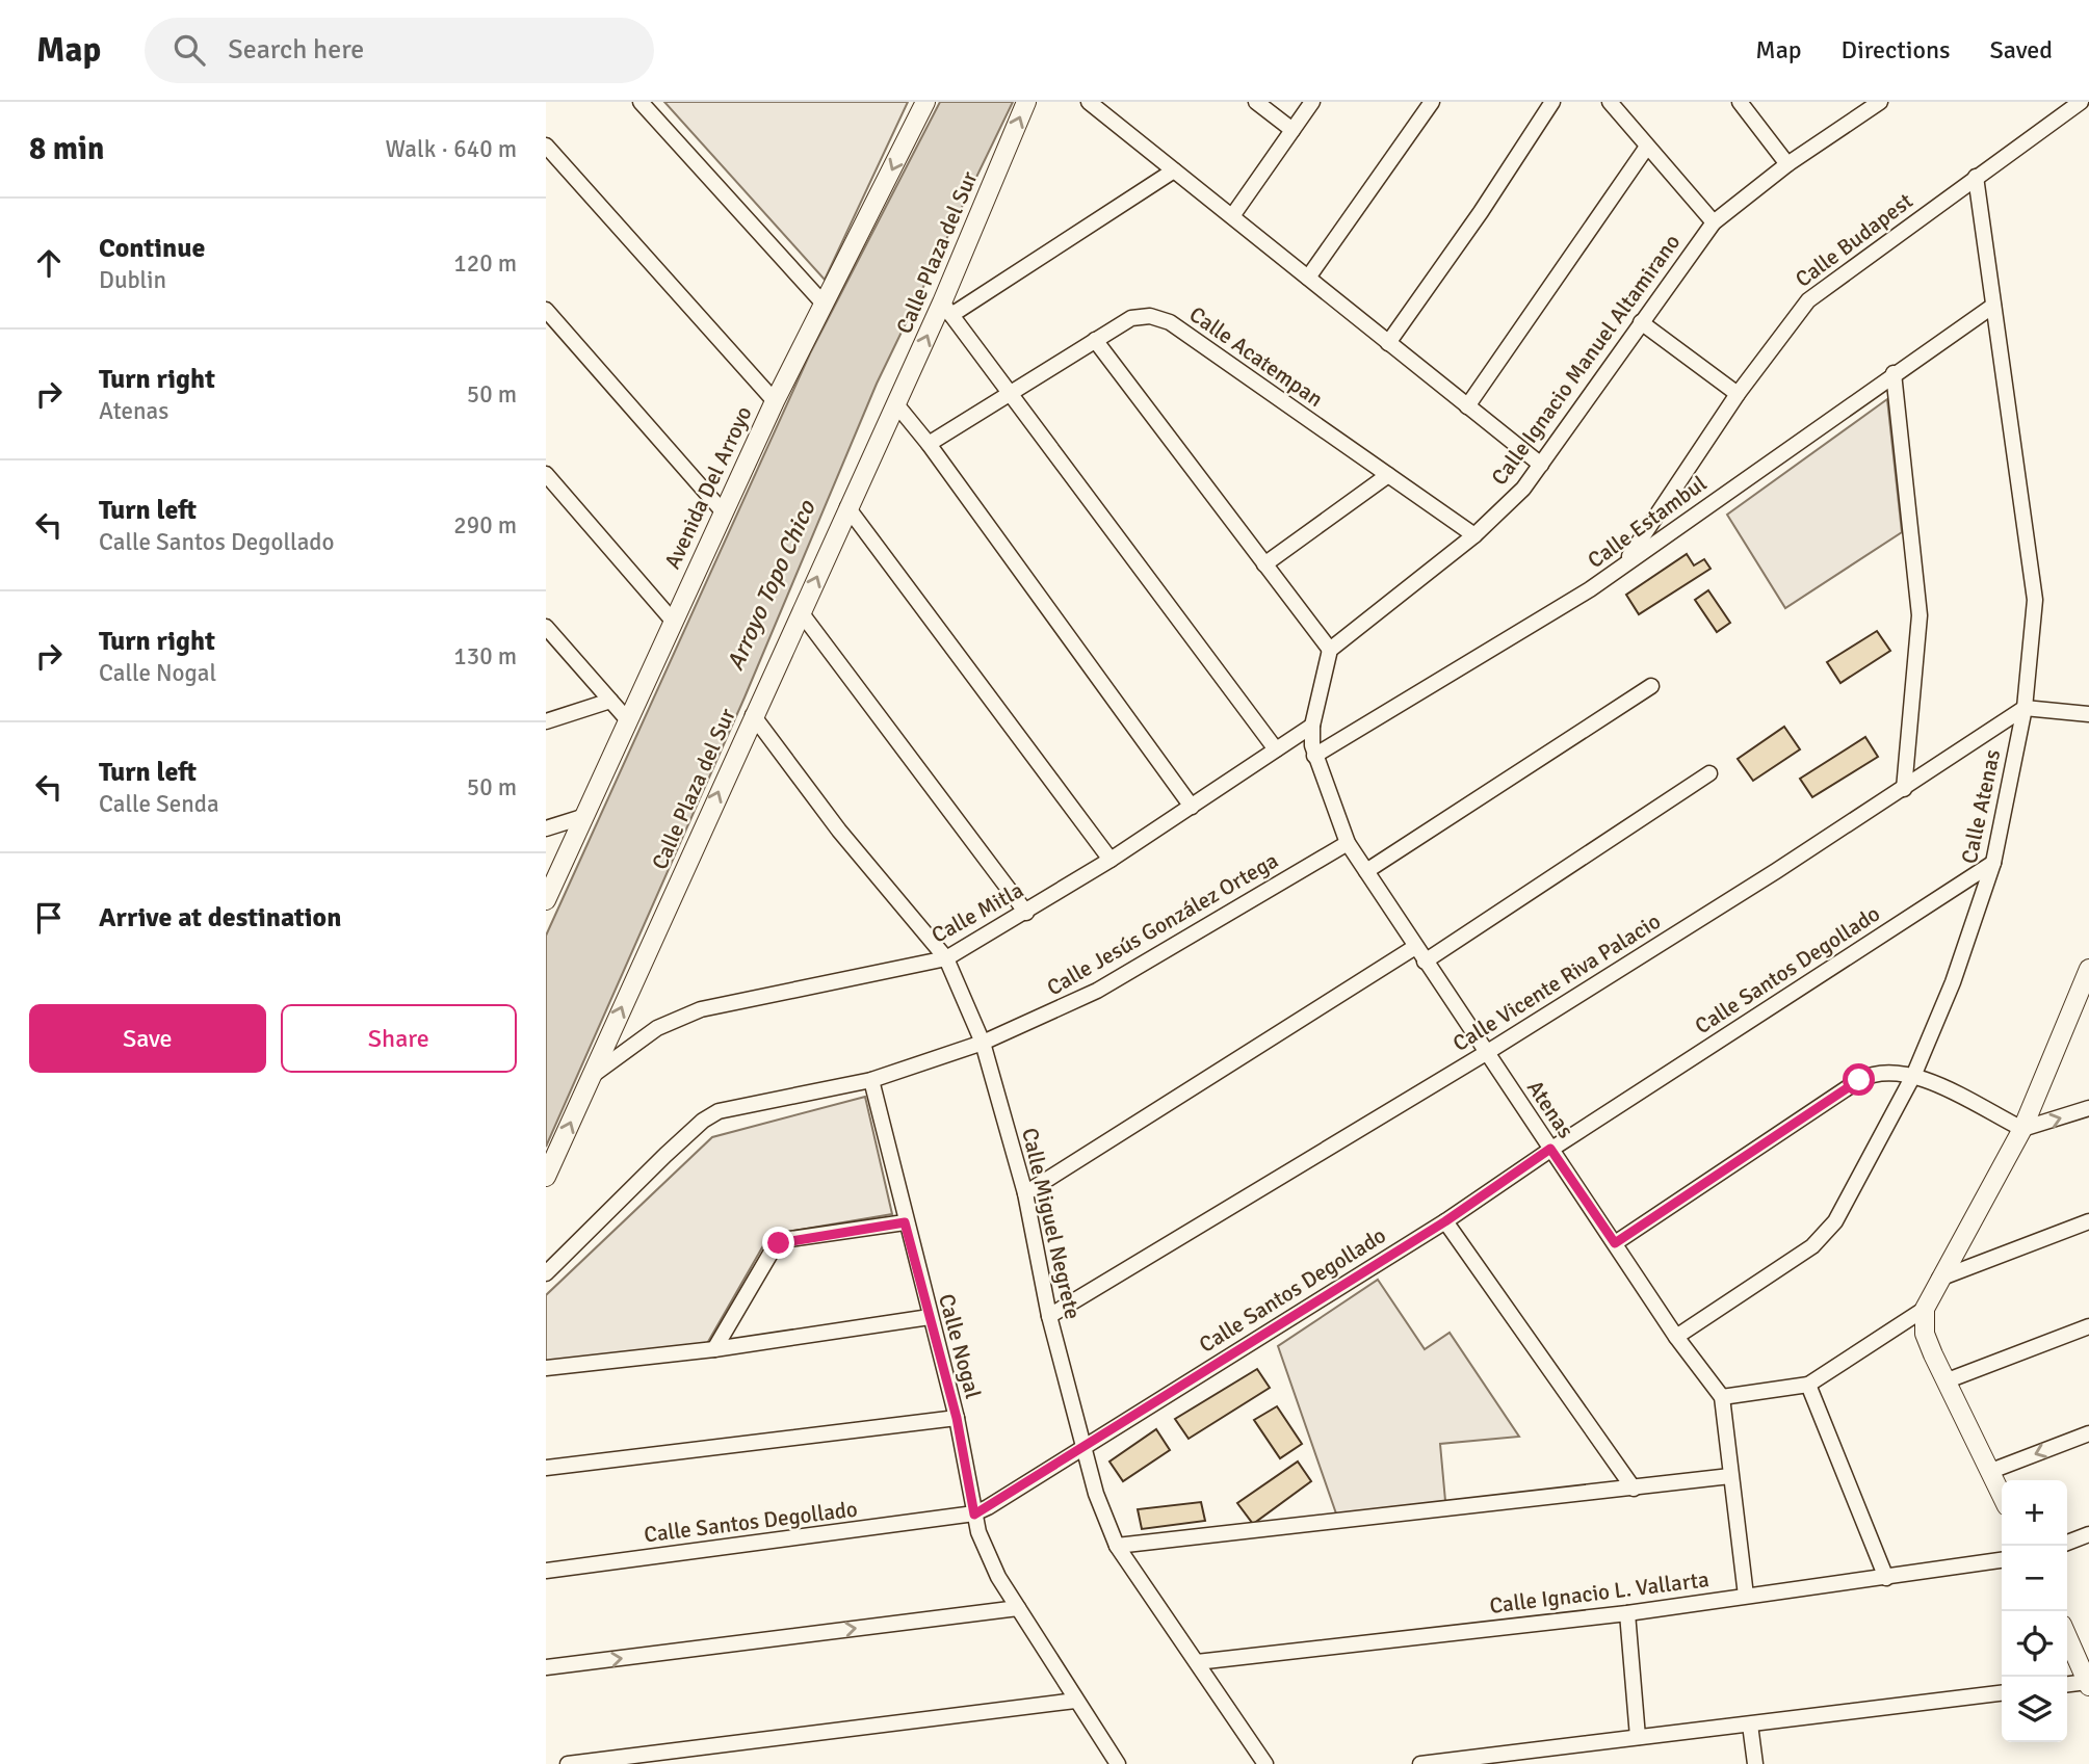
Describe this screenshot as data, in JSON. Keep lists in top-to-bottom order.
{
  "streets": {
    "street": [
      "Calle Budapest",
      "Calle Plaza del Sur",
      "Calle Acatempan",
      "Calle Ignacio Manuel Altamirano",
      "Avenida Del Arroyo",
      "Calle Estambul",
      "Calle Atenas",
      "Calle Mitla",
      "Calle Jesús González Ortega",
      "Calle Santos Degollado",
      "Calle Vicente Riva Palacio",
      "Atenas",
      "Calle Miguel Negrete",
      "Calle Nogal",
      "Calle Ignacio L. Vallarta"
    ]
  },
  "crossings": [
    ["Calle Budapest", "Calle Estambul"],
    ["Calle Budapest", "Calle Atenas"],
    ["Calle Plaza del Sur", "Calle Mitla"],
    ["Calle Plaza del Sur", "Calle Miguel Negrete"],
    ["Calle Acatempan", "Calle Ignacio Manuel Altamirano"],
    ["Calle Ignacio Manuel Altamirano", "Atenas"],
    ["Calle Estambul", "Calle Atenas"],
    ["Calle Estambul", "Atenas"],
    ["Calle Atenas", "Calle Santos Degollado"],
    ["Calle Atenas", "Calle Vicente Riva Palacio"],
    ["Calle Atenas", "Atenas"],
    ["Calle Mitla", "Atenas"],
    ["Calle Mitla", "Calle Miguel Negrete"],
    ["Calle Jesús González Ortega", "Atenas"],
    ["Calle Jesús González Ortega", "Calle Miguel Negrete"],
    ["Calle Jesús González Ortega", "Calle Nogal"],
    ["Calle Santos Degollado", "Atenas"],
    ["Calle Santos Degollado", "Calle Miguel Negrete"],
    ["Calle Santos Degollado", "Calle Nogal"],
    ["Calle Vicente Riva Palacio", "Atenas"],
    ["Calle Vicente Riva Palacio", "Calle Miguel Negrete"],
    ["Calle Miguel Negrete", "Calle Ignacio L. Vallarta"]
  ],
  "one_way": ["Calle Plaza del Sur"],
  "water": ["Arroyo Topo Chico"],
  "page": {
    "header": "Map",
    "search": "Search here",
    "nav": ["Map", "Directions", "Saved"],
    "heading": ["8 min", "Walk · 640 m"],
    "list": [
      ["Continue", "Dublin", "120 m"],
      ["Turn right", "Atenas", "50 m"],
      ["Turn left", "Calle Santos Degollado", "290 m"],
      ["Turn right", "Calle Nogal", "130 m"],
      ["Turn left", "Calle Senda", "50 m"],
      "Arrive at destination"
    ],
    "buttons": ["Save", "Share"],
    "map_buttons": ["+", "−"]
  }
}
